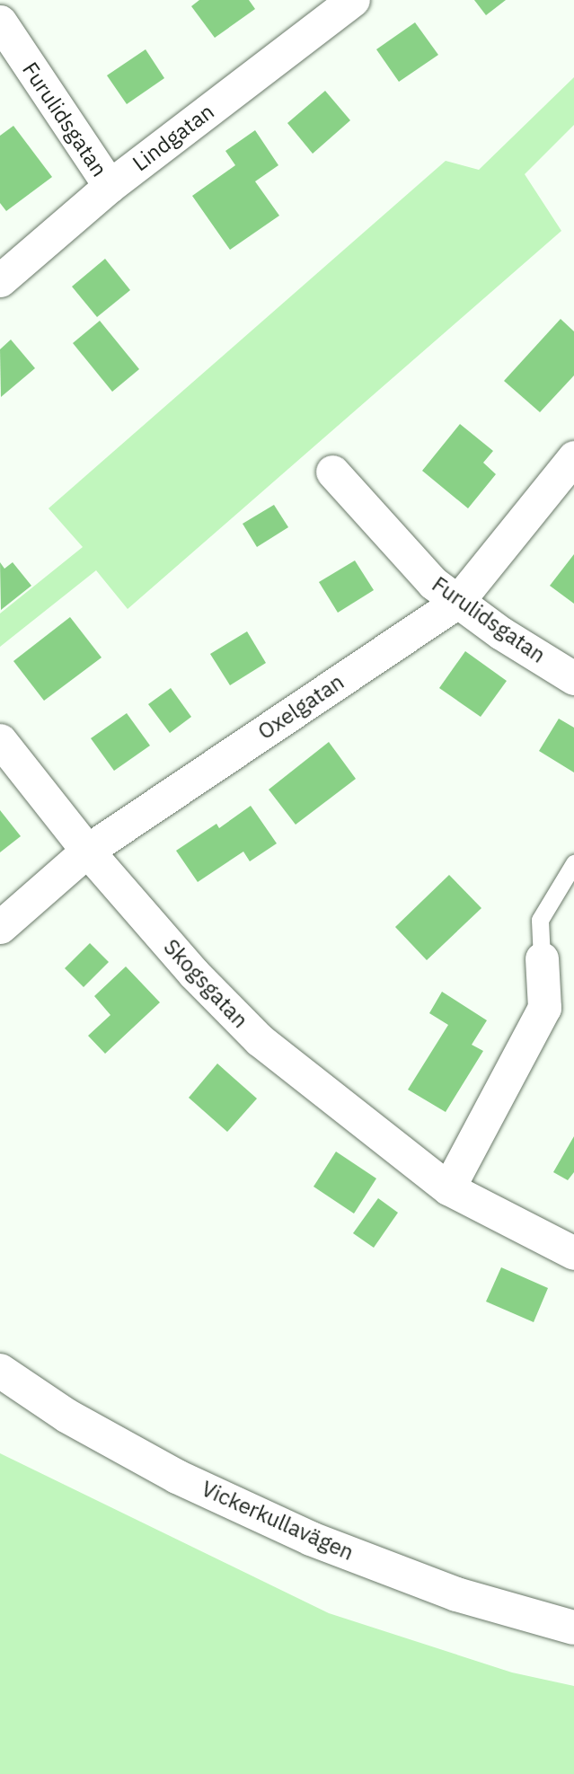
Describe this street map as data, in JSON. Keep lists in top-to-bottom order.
{
  "streets": {
    "main road": ["Vickerkullavägen"],
    "street": [
      "Furulidsgatan",
      "Lindgatan",
      "Oxelgatan",
      "Skogsgatan"
    ]
  },
  "crossings": [
    ["Furulidsgatan", "Lindgatan"],
    ["Furulidsgatan", "Oxelgatan"],
    ["Oxelgatan", "Skogsgatan"]
  ]
}
